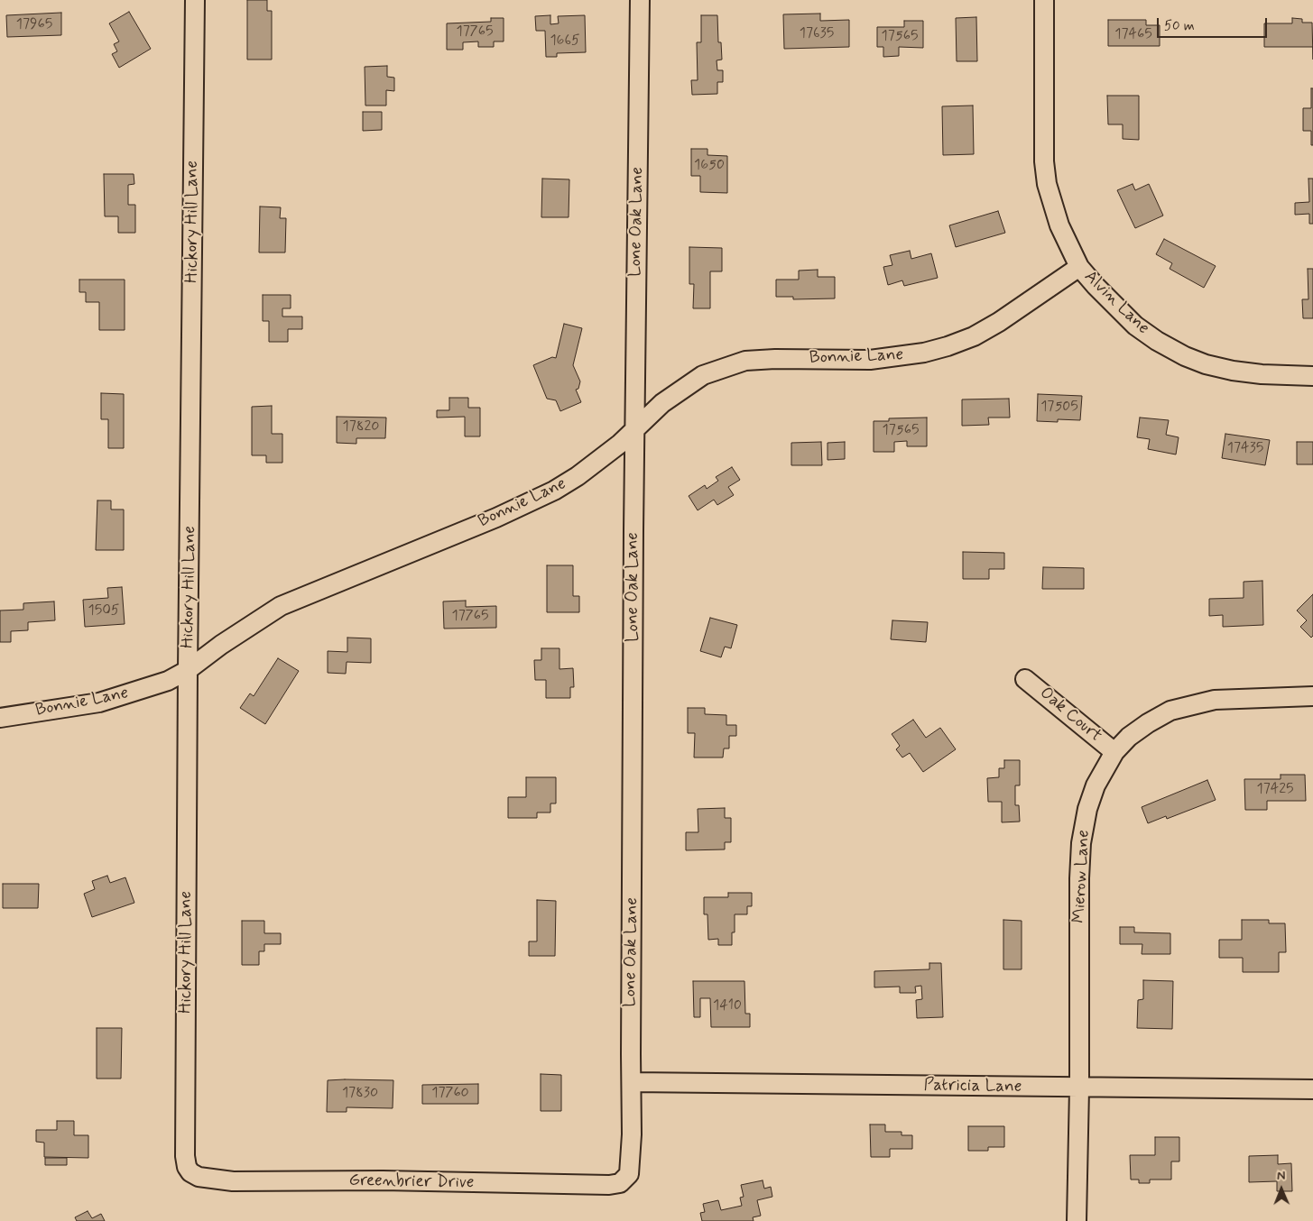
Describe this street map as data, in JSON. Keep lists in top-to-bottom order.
{
  "streets": {
    "street": [
      "Hickory Hill Lane",
      "Lone Oak Lane",
      "Alvin Lane",
      "Bonnie Lane",
      "Oak Court",
      "Mierow Lane",
      "Patricia Lane",
      "Greenbrier Drive"
    ]
  },
  "crossings": [
    ["Hickory Hill Lane", "Bonnie Lane"],
    ["Hickory Hill Lane", "Greenbrier Drive"],
    ["Lone Oak Lane", "Bonnie Lane"],
    ["Lone Oak Lane", "Patricia Lane"],
    ["Lone Oak Lane", "Greenbrier Drive"],
    ["Alvin Lane", "Bonnie Lane"],
    ["Oak Court", "Mierow Lane"],
    ["Mierow Lane", "Patricia Lane"]
  ],
  "house_numbers": [
    "17965",
    "17765",
    "17635",
    "17465",
    "17565",
    "1665",
    "1650",
    "17505",
    "17820",
    "17565",
    "17435",
    "1505",
    "17765",
    "17425",
    "1410",
    "17830",
    "17760"
  ],
  "scale_bar": "50 m",
  "north": "top"
}
